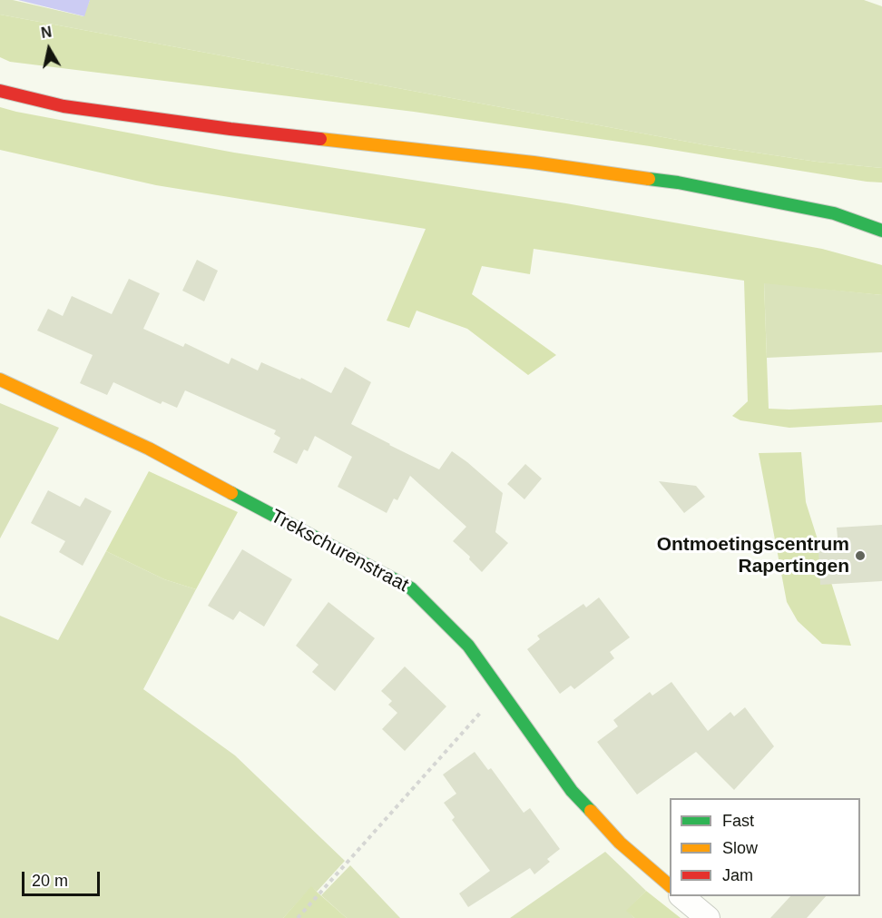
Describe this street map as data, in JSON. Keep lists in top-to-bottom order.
{
  "streets": {
    "main road": ["Trekschurenstraat"]
  },
  "places": ["Ontmoetingscentrum Rapertingen"],
  "legend": ["Fast", "Slow", "Jam"],
  "scale_bar": "20 m",
  "north": "top"
}
